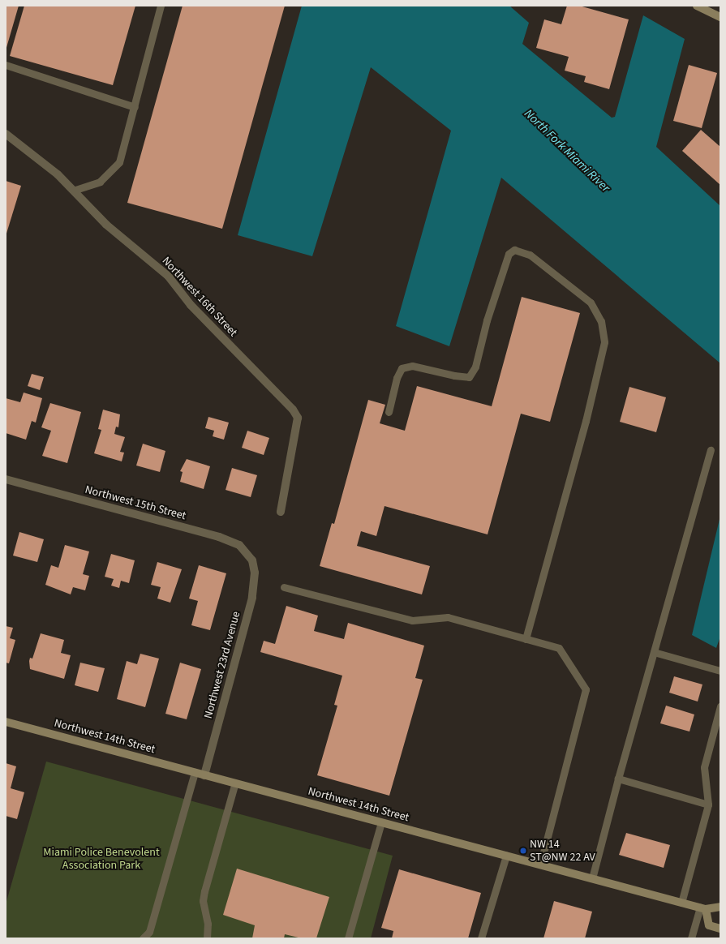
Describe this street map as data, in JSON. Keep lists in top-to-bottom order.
{
  "streets": {
    "street": [
      "Northwest 16th Street",
      "Northwest 15th Street",
      "Northwest 23rd Avenue",
      "Northwest 14th Street"
    ]
  },
  "crossings": [
    ["Northwest 15th Street", "Northwest 23rd Avenue"],
    ["Northwest 23rd Avenue", "Northwest 14th Street"]
  ],
  "water": ["North Fork Miami River"],
  "parks": ["Miami Police Benevolent Association Park"],
  "places": ["NW 14 ST@NW 22 AV"]
}
